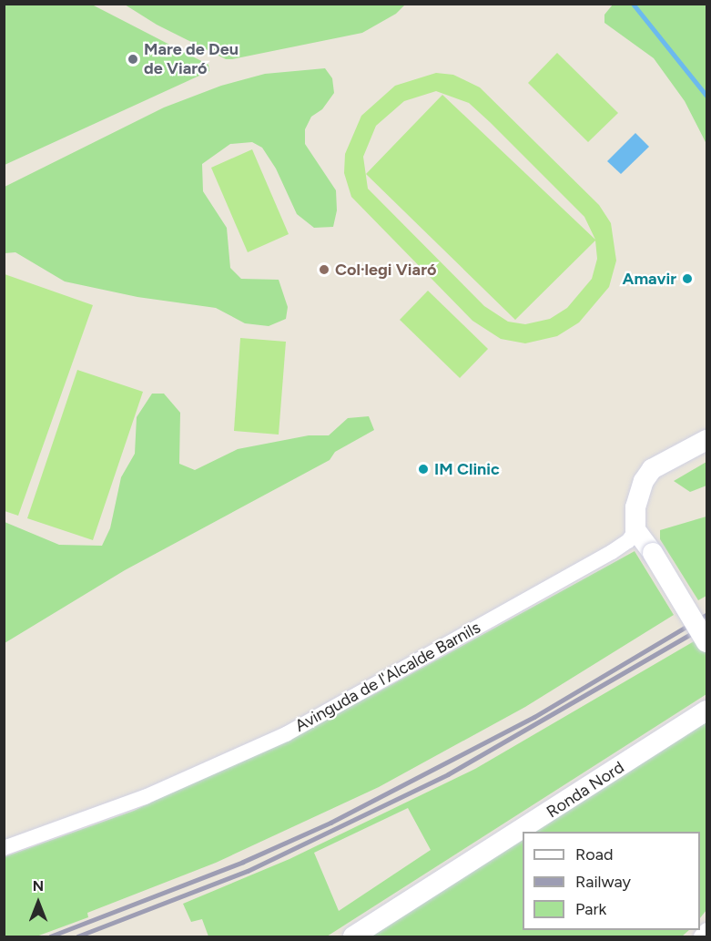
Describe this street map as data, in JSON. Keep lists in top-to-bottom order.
{
  "streets": {
    "main road": ["Ronda Nord"],
    "street": ["Avinguda de l'Alcalde Barnils"]
  },
  "places": [
    "Mare de Deu de Viaró",
    "Col·legi Viaró",
    "Amavir",
    "IM Clinic"
  ],
  "legend": ["Road", "Railway", "Park"],
  "north": "top"
}
